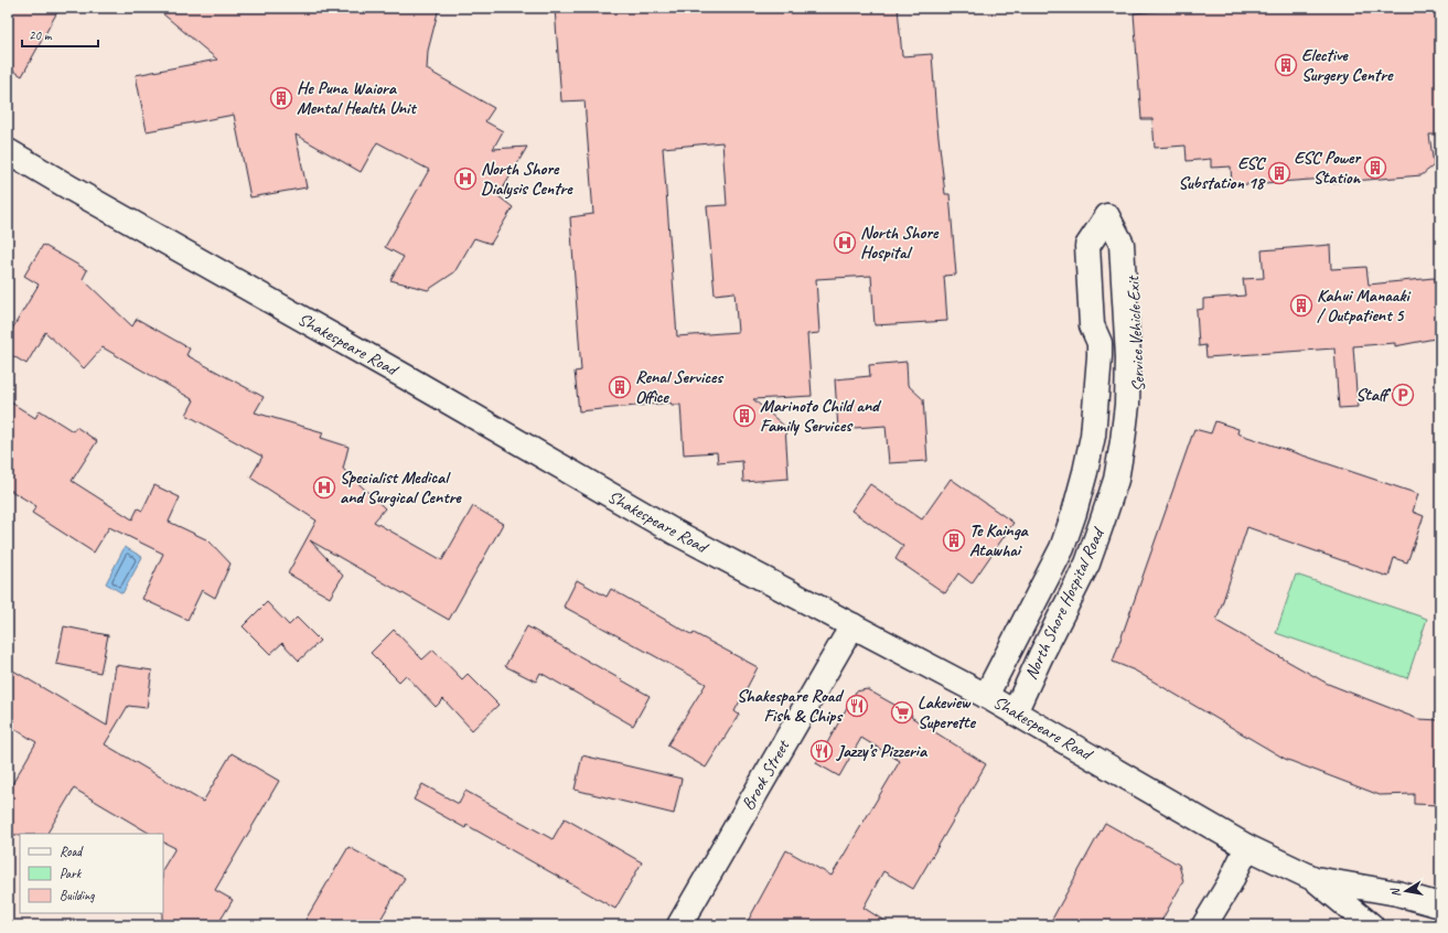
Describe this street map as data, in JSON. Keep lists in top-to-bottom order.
{
  "streets": {
    "main road": ["Shakespeare Road", "North Shore Hospital Road", "Brook Street"]
  },
  "crossings": [
    ["Shakespeare Road", "North Shore Hospital Road"],
    ["Shakespeare Road", "Brook Street"]
  ],
  "places": {
    "building": [
      "Elective Surgery Centre",
      "He Puna Waiora Mental Health Unit",
      "ESC Power Station",
      "ESC Substation 18",
      "Kahui Manaaki / Outpatient 5",
      "Renal Services Office",
      "Marinoto Child and Family Services",
      "Te Kainga Atawhai"
    ],
    "hospital": ["North Shore Dialysis Centre", "North Shore Hospital", "Specialist Medical and Surgical Centre"],
    "parking": ["Staff"],
    "restaurant": ["Shakespare Road Fish & Chips", "Jazzy’s Pizzeria"],
    "supermarket": ["Lakeview Superette"]
  },
  "legend": ["Road", "Park", "Building"],
  "scale_bar": "20 m",
  "north": "left"
}
